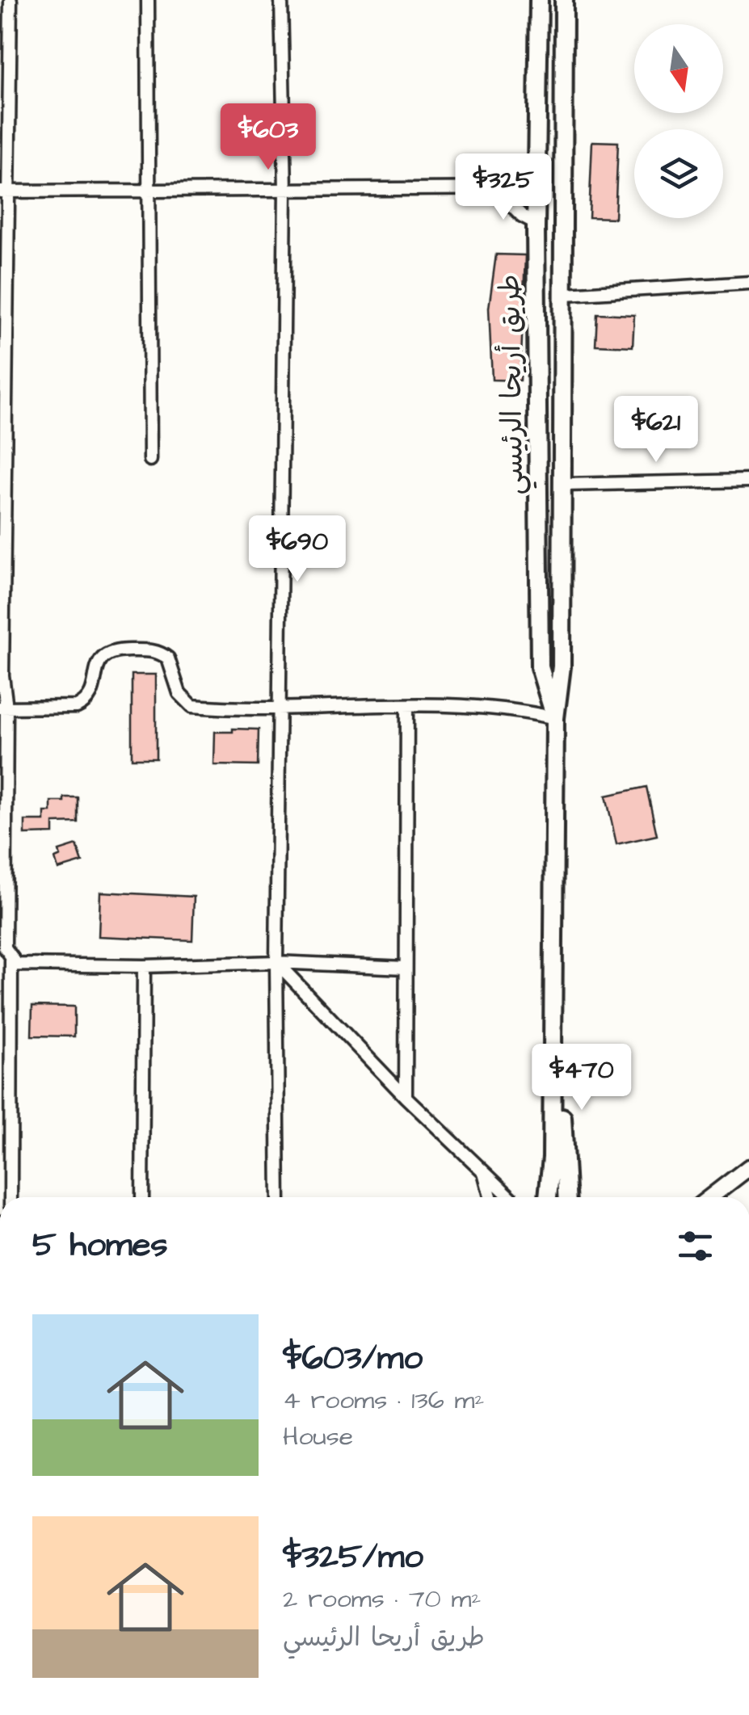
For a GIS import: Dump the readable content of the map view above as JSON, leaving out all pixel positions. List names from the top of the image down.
{
  "streets": {
    "main road": ["طريق أريحا الرئيسي"]
  },
  "north": "bottom",
  "page": {
    "price": [
      "$603",
      "$325",
      "$621",
      "$690",
      "$470"
    ],
    "heading": "5 homes",
    "list": [
      {
        "name": "$603/mo",
        "note": "4 rooms · 136 m² · House"
      },
      {
        "name": "$325/mo",
        "note": "2 rooms · 70 m² · طريق أريحا الرئيسي"
      }
    ]
  }
}
